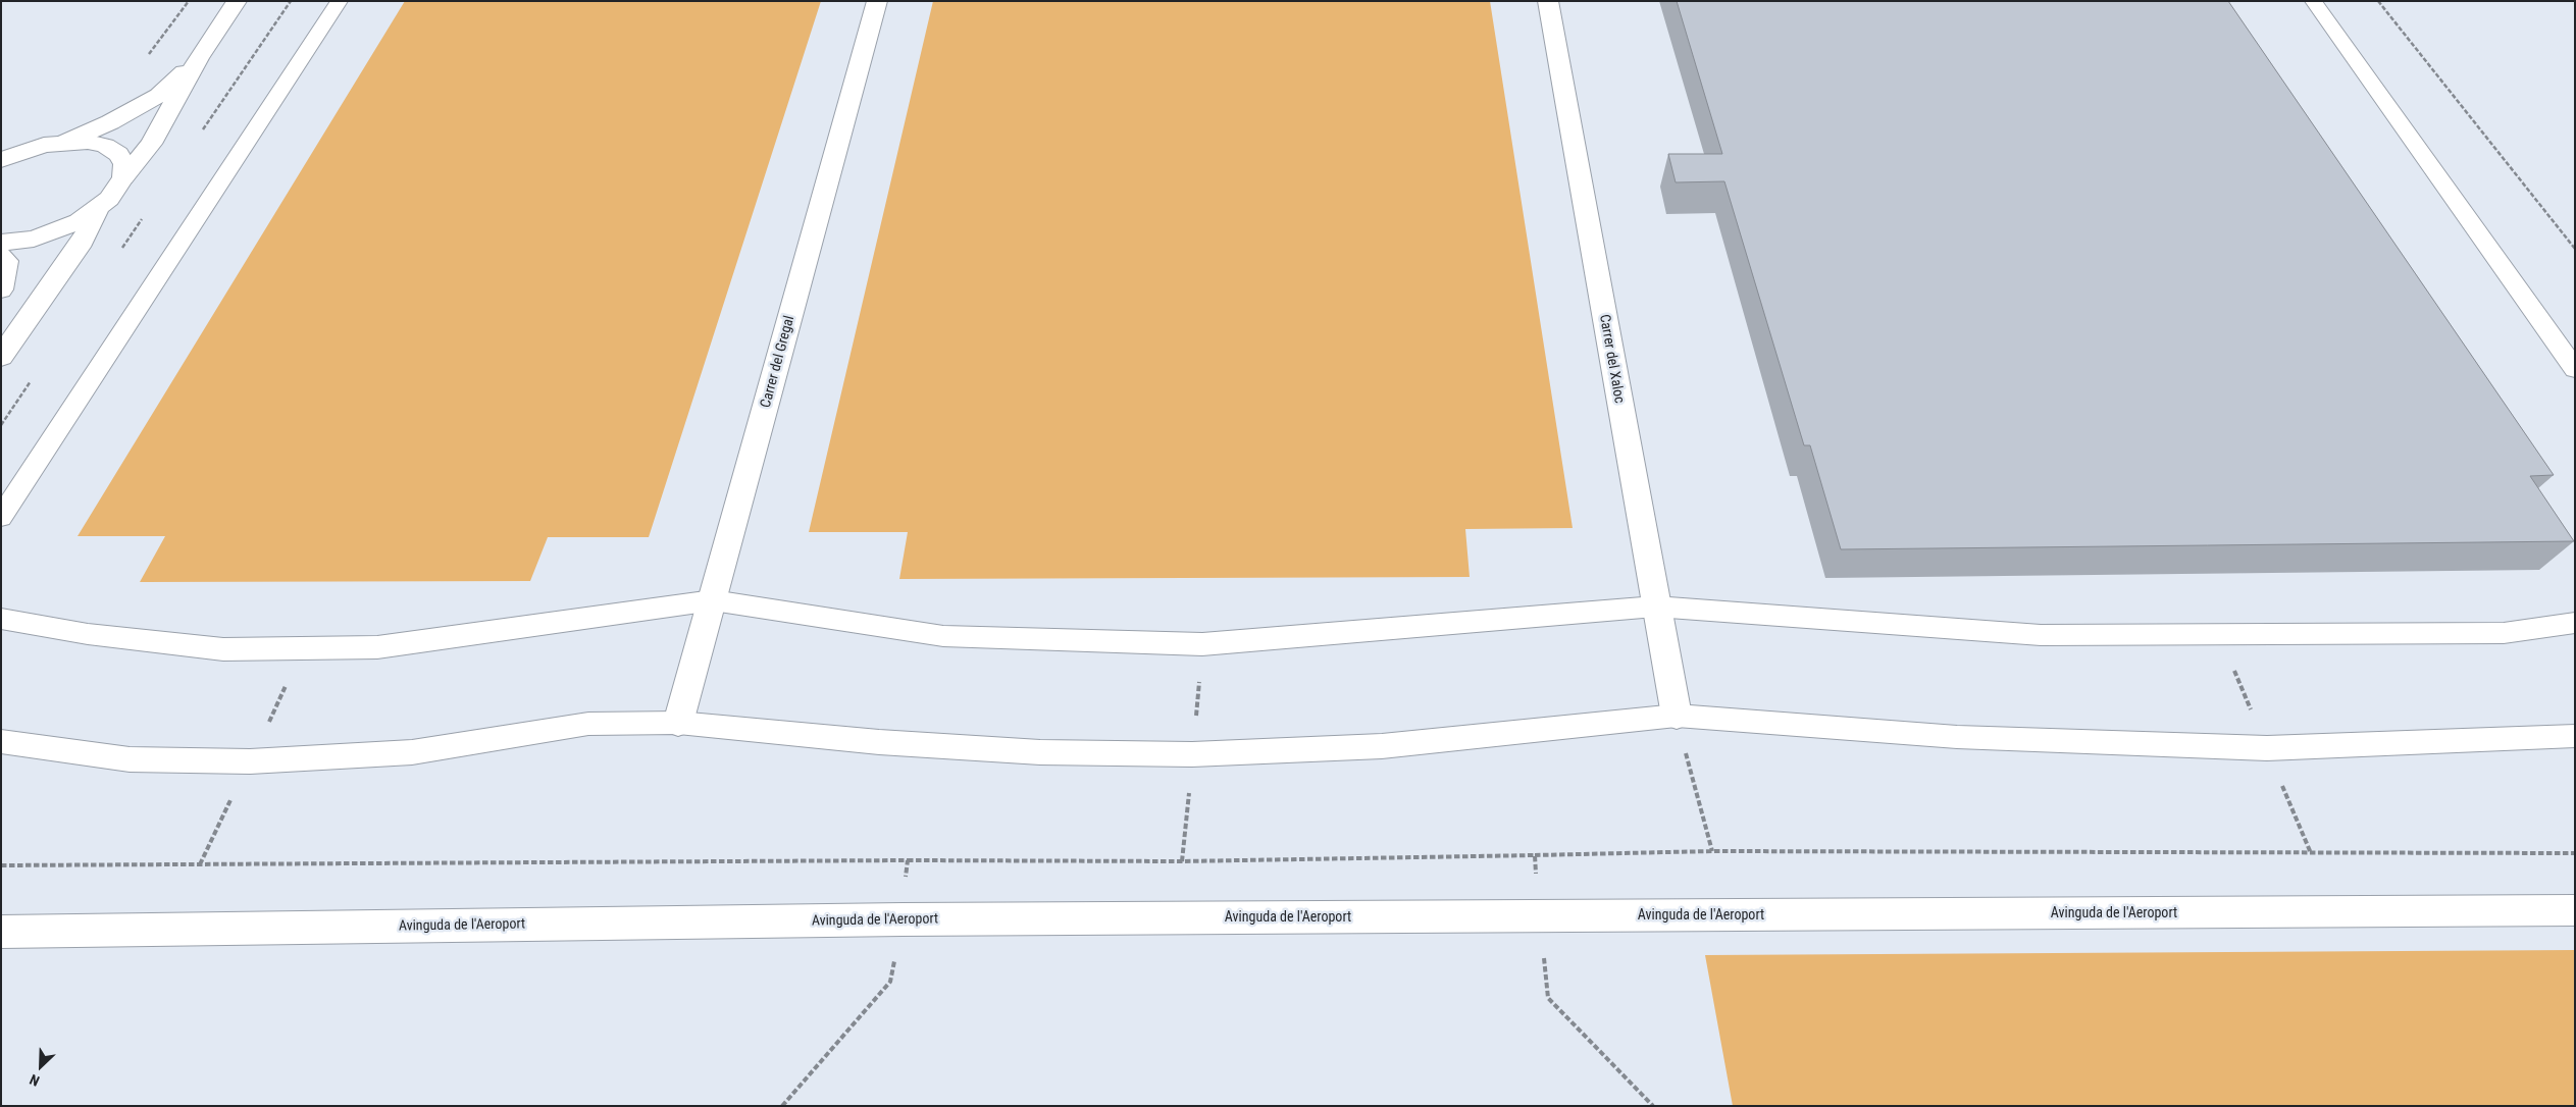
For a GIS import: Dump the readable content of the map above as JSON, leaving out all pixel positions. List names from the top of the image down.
{
  "streets": {
    "street": ["Carrer del Xaloc", "Carrer del Gregal", "Avinguda de l'Aeroport"]
  },
  "north": "bottom left"
}
